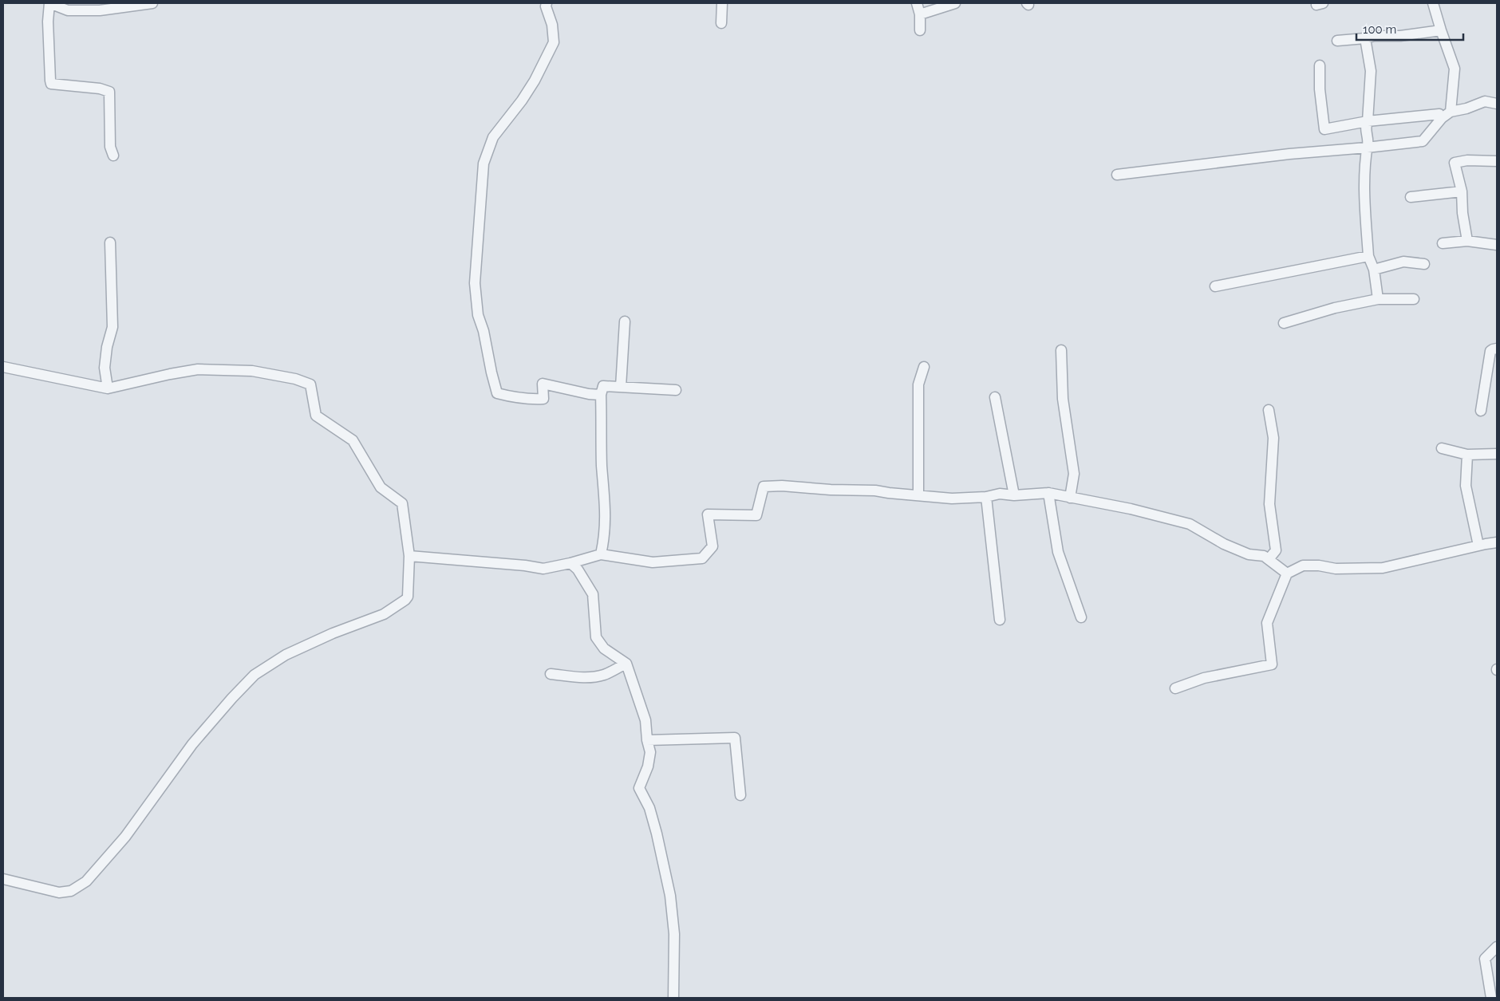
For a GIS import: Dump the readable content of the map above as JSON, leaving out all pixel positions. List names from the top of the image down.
{
  "scale_bar": "100 m"
}
